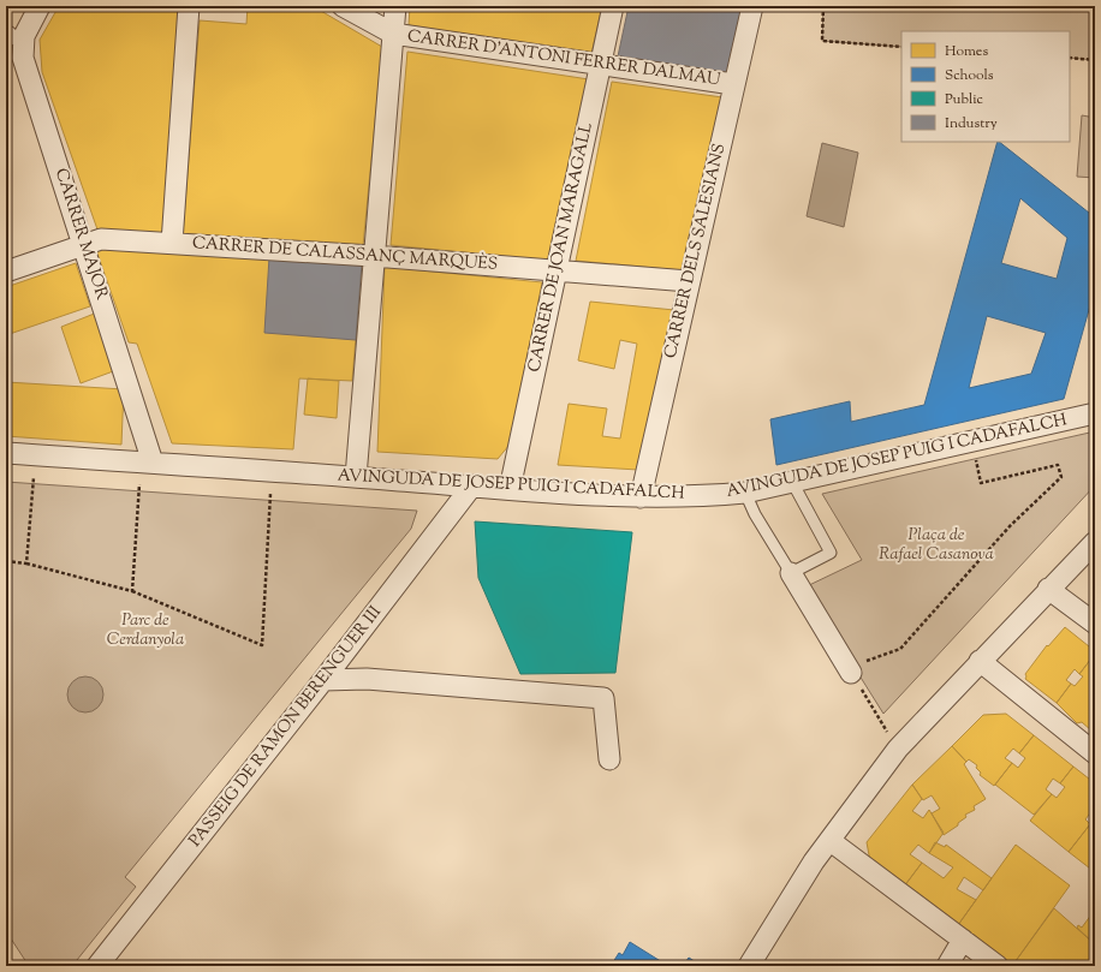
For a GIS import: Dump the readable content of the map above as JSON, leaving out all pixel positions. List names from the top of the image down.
{
  "streets": {
    "street": [
      "CARRER D'ANTONI FERRER DALMAU",
      "CARRER MAJOR",
      "CARRER DE JOAN MARAGALL",
      "CARRER DELS SALESIANS",
      "CARRER DE CALASSANÇ MARQUÈS",
      "AVINGUDA DE JOSEP PUIG I CADAFALCH",
      "PASSEIG DE RAMON BERENGUER III"
    ]
  },
  "crossings": [
    ["CARRER D'ANTONI FERRER DALMAU", "CARRER DE JOAN MARAGALL"],
    ["CARRER D'ANTONI FERRER DALMAU", "CARRER DELS SALESIANS"],
    ["CARRER MAJOR", "CARRER DE CALASSANÇ MARQUÈS"],
    ["CARRER MAJOR", "AVINGUDA DE JOSEP PUIG I CADAFALCH"],
    ["CARRER DE JOAN MARAGALL", "CARRER DE CALASSANÇ MARQUÈS"],
    ["CARRER DE JOAN MARAGALL", "AVINGUDA DE JOSEP PUIG I CADAFALCH"],
    ["CARRER DELS SALESIANS", "CARRER DE CALASSANÇ MARQUÈS"],
    ["CARRER DELS SALESIANS", "AVINGUDA DE JOSEP PUIG I CADAFALCH"],
    ["AVINGUDA DE JOSEP PUIG I CADAFALCH", "PASSEIG DE RAMON BERENGUER III"]
  ],
  "parks": ["Plaça de Rafael Casanova", "Parc de Cerdanyola"],
  "legend": [
    "Homes",
    "Schools",
    "Public",
    "Industry"
  ]
}
